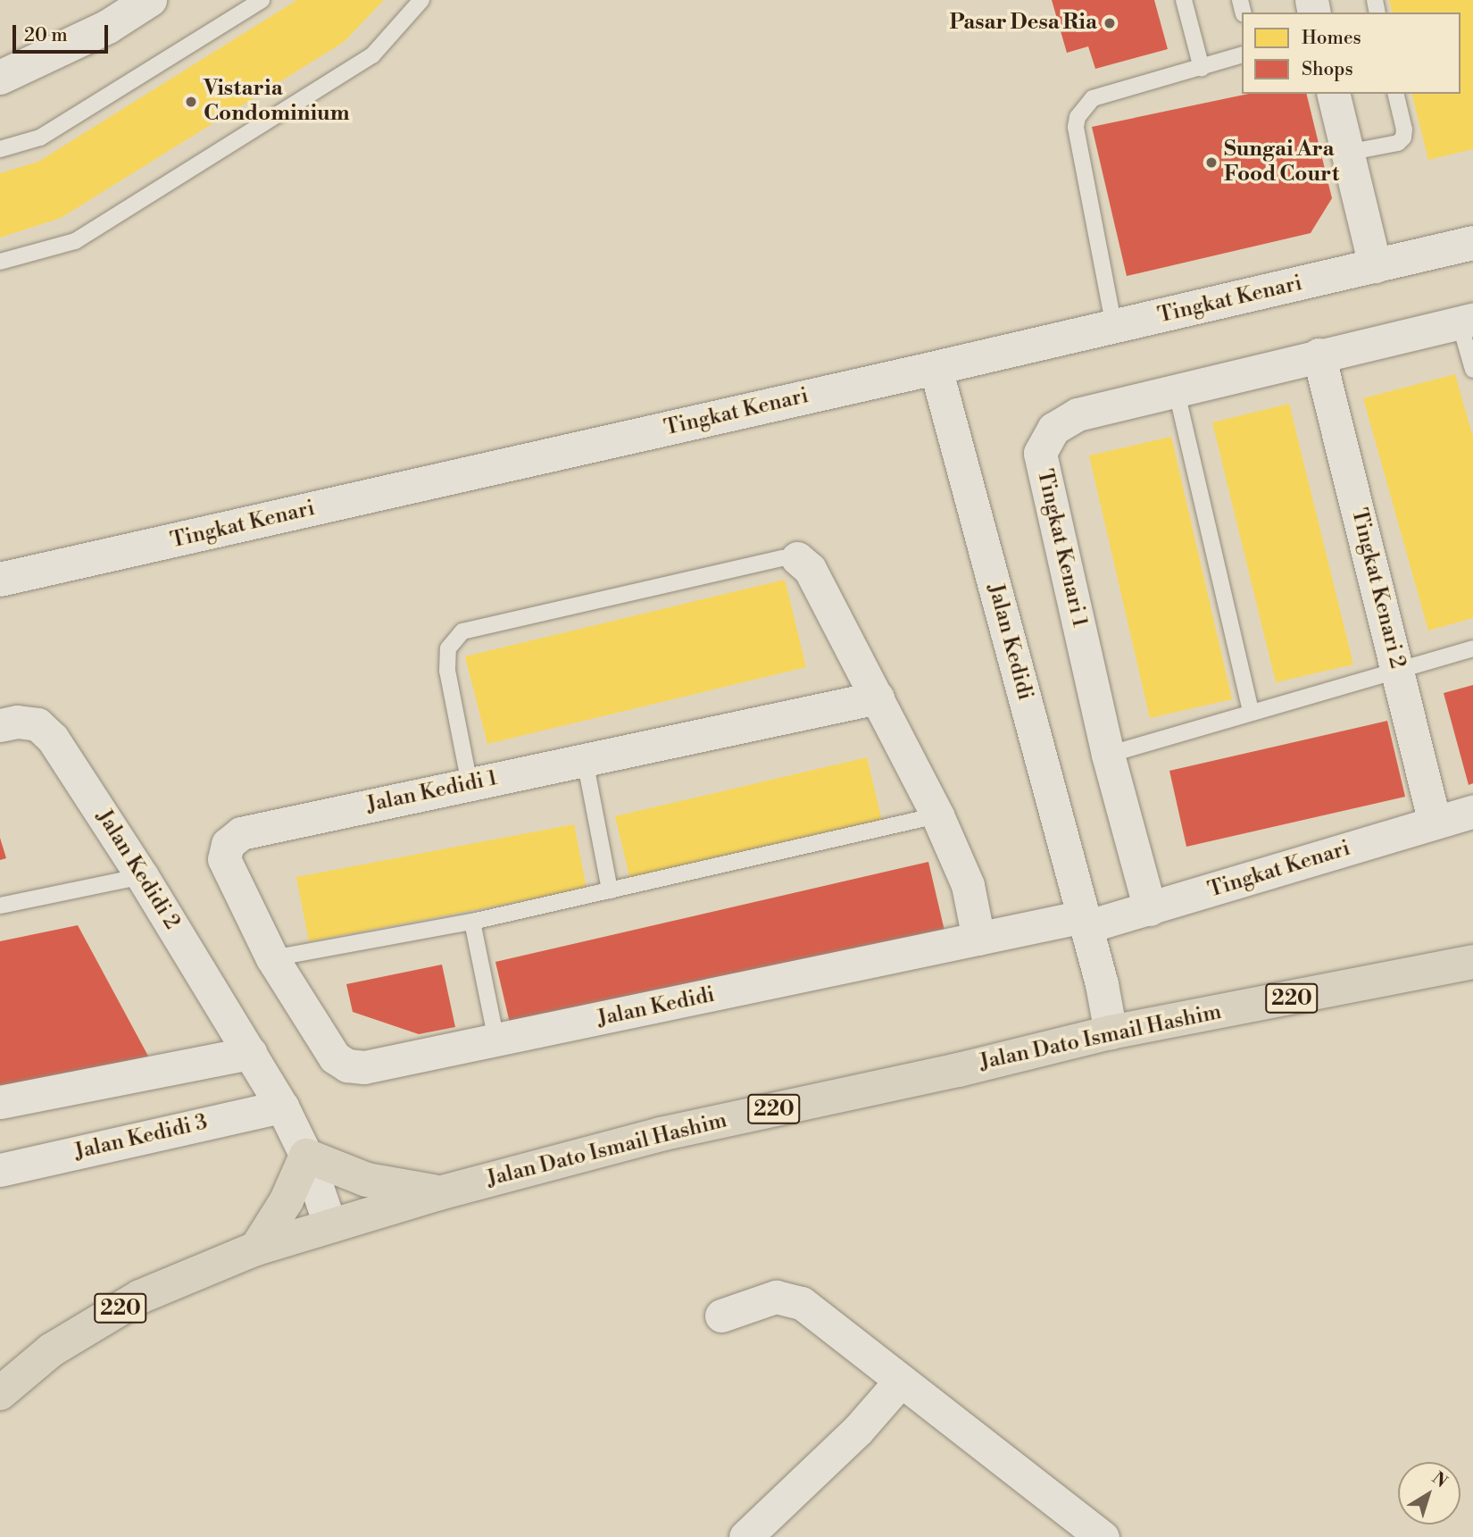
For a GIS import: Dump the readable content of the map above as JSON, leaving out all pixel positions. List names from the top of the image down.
{
  "streets": {
    "main road": ["220", "Jalan Dato Ismail Hashim"],
    "street": [
      "Tingkat Kenari",
      "Tingkat Kenari 1",
      "Tingkat Kenari 2",
      "Jalan Kedidi",
      "Jalan Kedidi 1",
      "Jalan Kedidi 2",
      "Jalan Kedidi 3"
    ]
  },
  "crossings": [
    ["Tingkat Kenari", "Tingkat Kenari 1"],
    ["Tingkat Kenari", "Tingkat Kenari 2"],
    ["Tingkat Kenari", "Jalan Kedidi"],
    ["Tingkat Kenari 1", "Tingkat Kenari 2"],
    ["Jalan Kedidi", "Jalan Kedidi 1"],
    ["Jalan Kedidi", "Jalan Dato Ismail Hashim"],
    ["Jalan Kedidi 2", "Jalan Dato Ismail Hashim"],
    ["Jalan Kedidi 2", "Jalan Kedidi 3"]
  ],
  "places": ["Pasar Desa Ria", "Vistaria Condominium", "Sungai Ara Food Court"],
  "legend": ["Homes", "Shops"],
  "scale_bar": "20 m",
  "north": "top right"
}
